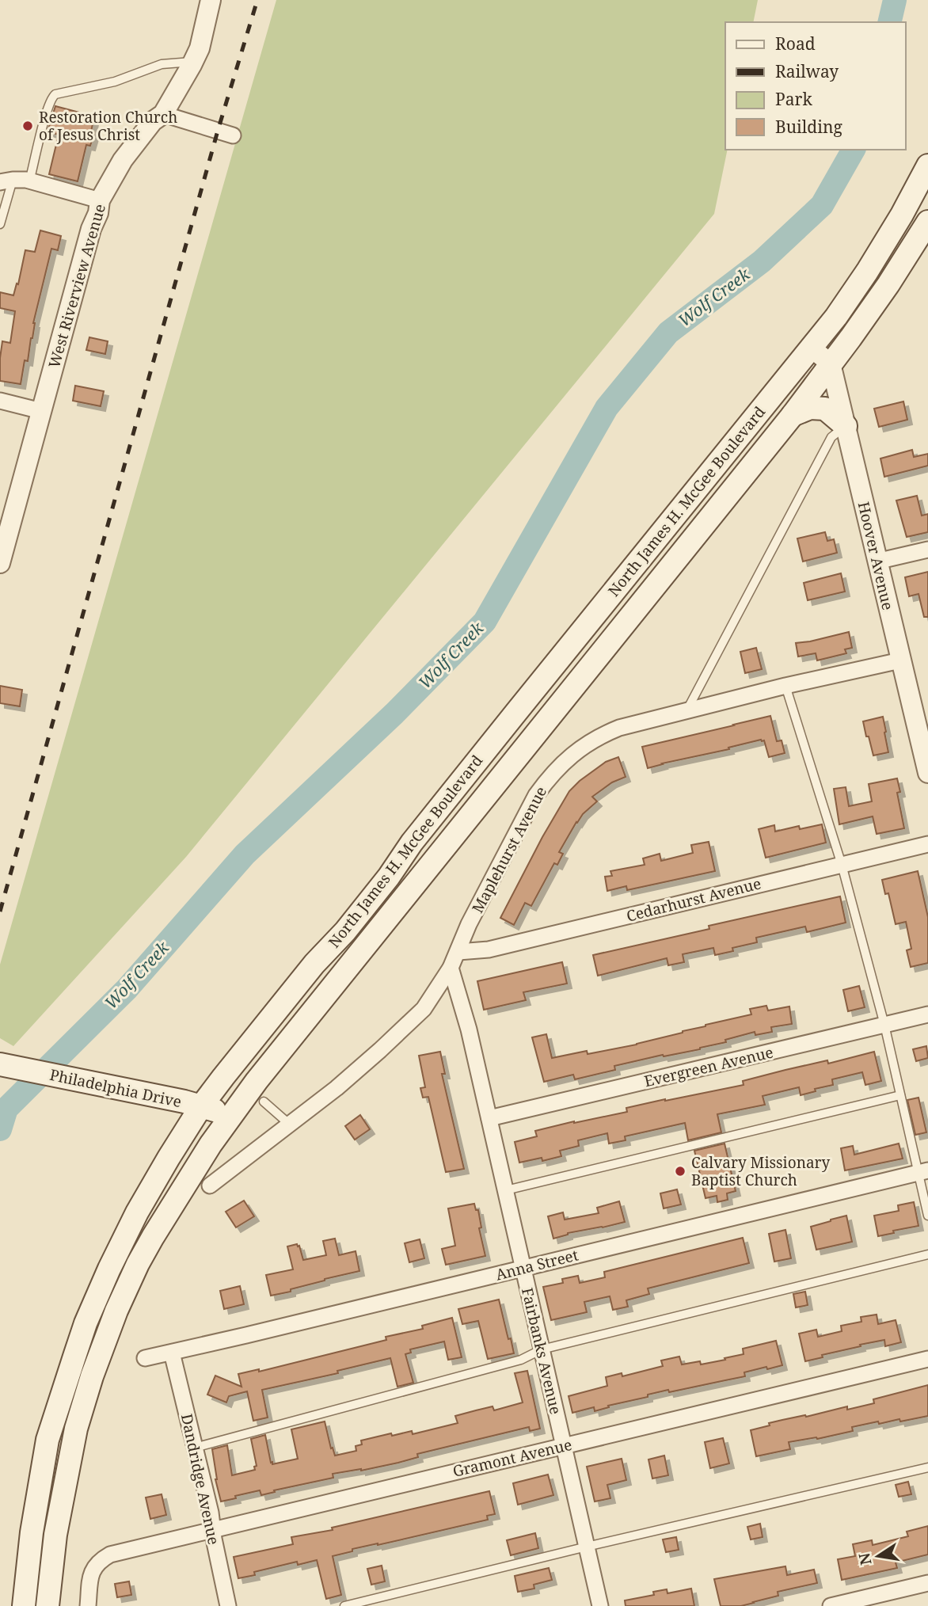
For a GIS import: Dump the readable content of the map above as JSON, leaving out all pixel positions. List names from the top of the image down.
{
  "streets": {
    "main road": ["North James H. McGee Boulevard", "Philadelphia Drive"],
    "street": [
      "West Riverview Avenue",
      "Hoover Avenue",
      "Maplehurst Avenue",
      "Cedarhurst Avenue",
      "Evergreen Avenue",
      "Anna Street",
      "Fairbanks Avenue",
      "Gramont Avenue",
      "Dandridge Avenue"
    ]
  },
  "crossings": [
    ["North James H. McGee Boulevard", "Hoover Avenue"],
    ["North James H. McGee Boulevard", "Philadelphia Drive"],
    ["Hoover Avenue", "Maplehurst Avenue"],
    ["Maplehurst Avenue", "Cedarhurst Avenue"],
    ["Maplehurst Avenue", "Fairbanks Avenue"],
    ["Evergreen Avenue", "Fairbanks Avenue"],
    ["Anna Street", "Fairbanks Avenue"],
    ["Anna Street", "Dandridge Avenue"],
    ["Fairbanks Avenue", "Gramont Avenue"],
    ["Gramont Avenue", "Dandridge Avenue"]
  ],
  "water": ["Wolf Creek"],
  "places": ["Restoration Church of Jesus Christ", "Calvary Missionary Baptist Church"],
  "legend": [
    "Road",
    "Railway",
    "Park",
    "Building"
  ],
  "north": "left"
}
